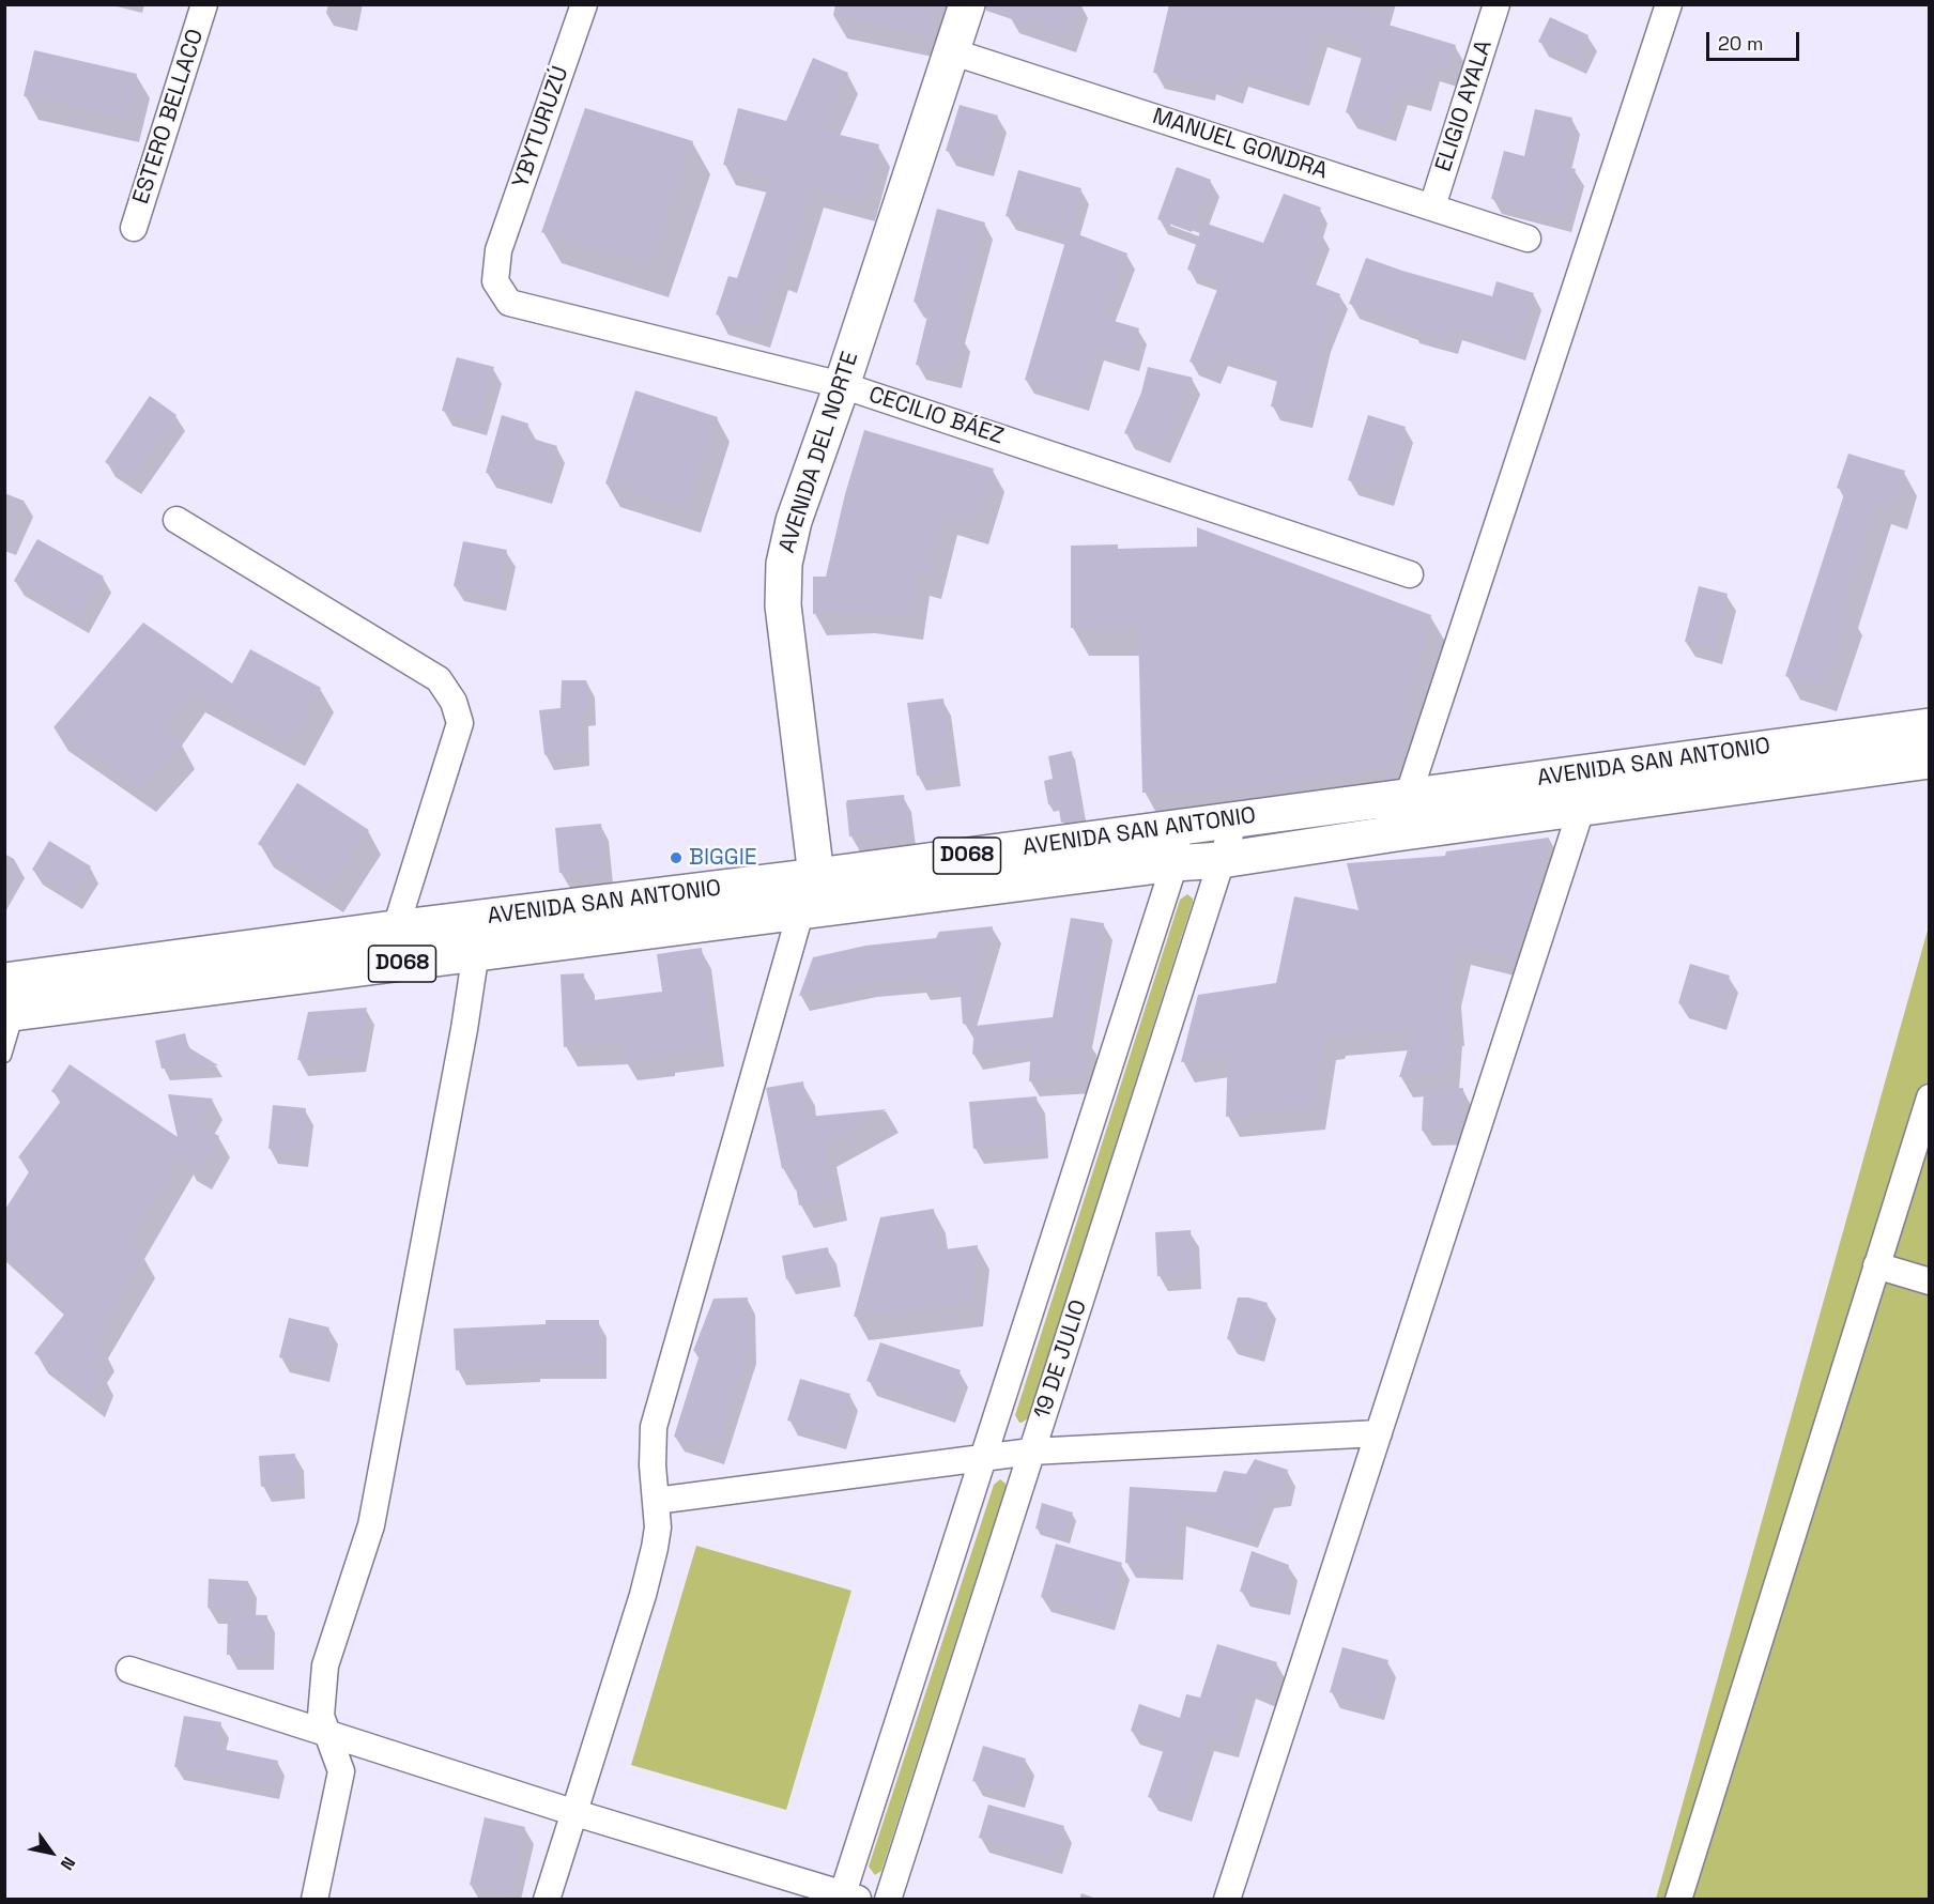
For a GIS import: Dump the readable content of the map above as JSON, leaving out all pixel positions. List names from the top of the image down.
{
  "streets": {
    "main road": ["AVENIDA DEL NORTE", "AVENIDA SAN ANTONIO", "D068"],
    "street": [
      "ELIGIO AYALA",
      "ESTERO BELLACO",
      "YBYTURUZÚ",
      "MANUEL GONDRA",
      "CECILIO BÁEZ",
      "19 DE JULIO"
    ]
  },
  "crossings": [
    ["ELIGIO AYALA", "MANUEL GONDRA"],
    ["YBYTURUZÚ", "CECILIO BÁEZ"],
    ["MANUEL GONDRA", "AVENIDA DEL NORTE"],
    ["CECILIO BÁEZ", "AVENIDA DEL NORTE"],
    ["AVENIDA DEL NORTE", "AVENIDA SAN ANTONIO"],
    ["AVENIDA SAN ANTONIO", "19 DE JULIO"]
  ],
  "places": ["BIGGIE"],
  "scale_bar": "20 m",
  "north": "bottom right"
}
